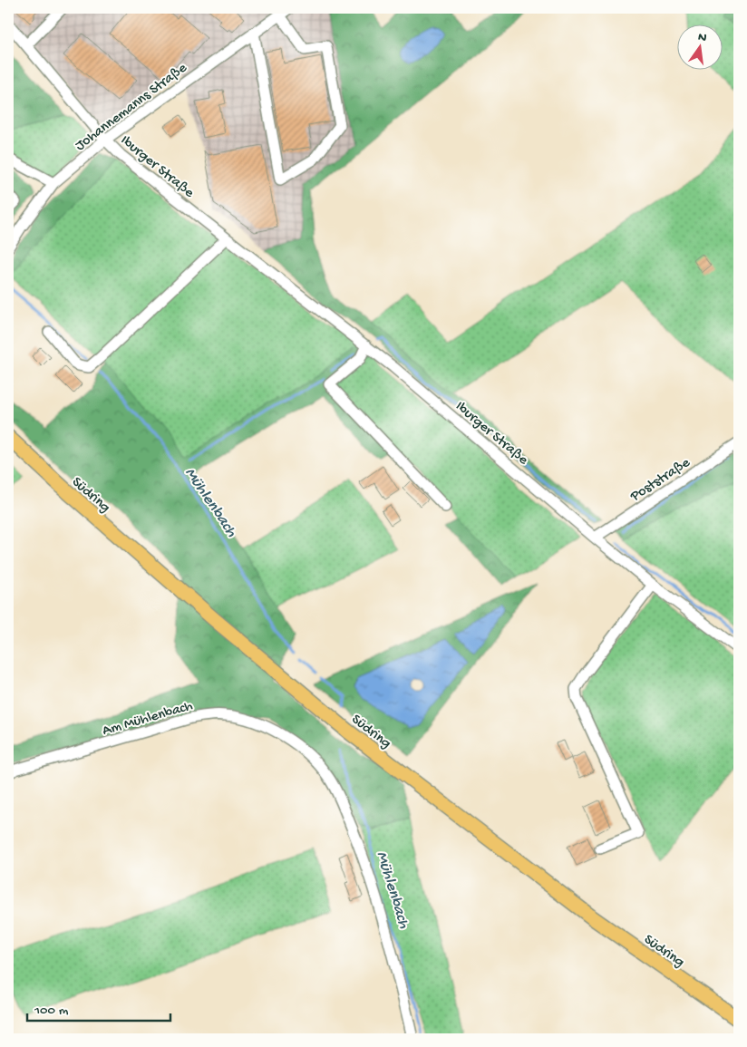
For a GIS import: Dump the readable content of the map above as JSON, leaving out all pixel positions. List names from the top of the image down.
{
  "streets": {
    "main road": ["Südring"],
    "street": [
      "Johannemanns Straße",
      "Iburger Straße",
      "Poststraße",
      "Am Mühlenbach"
    ]
  },
  "crossings": [
    ["Johannemanns Straße", "Iburger Straße"],
    ["Iburger Straße", "Poststraße"]
  ],
  "water": ["Mühlenbach"],
  "scale_bar": "100 m",
  "north": "top"
}
